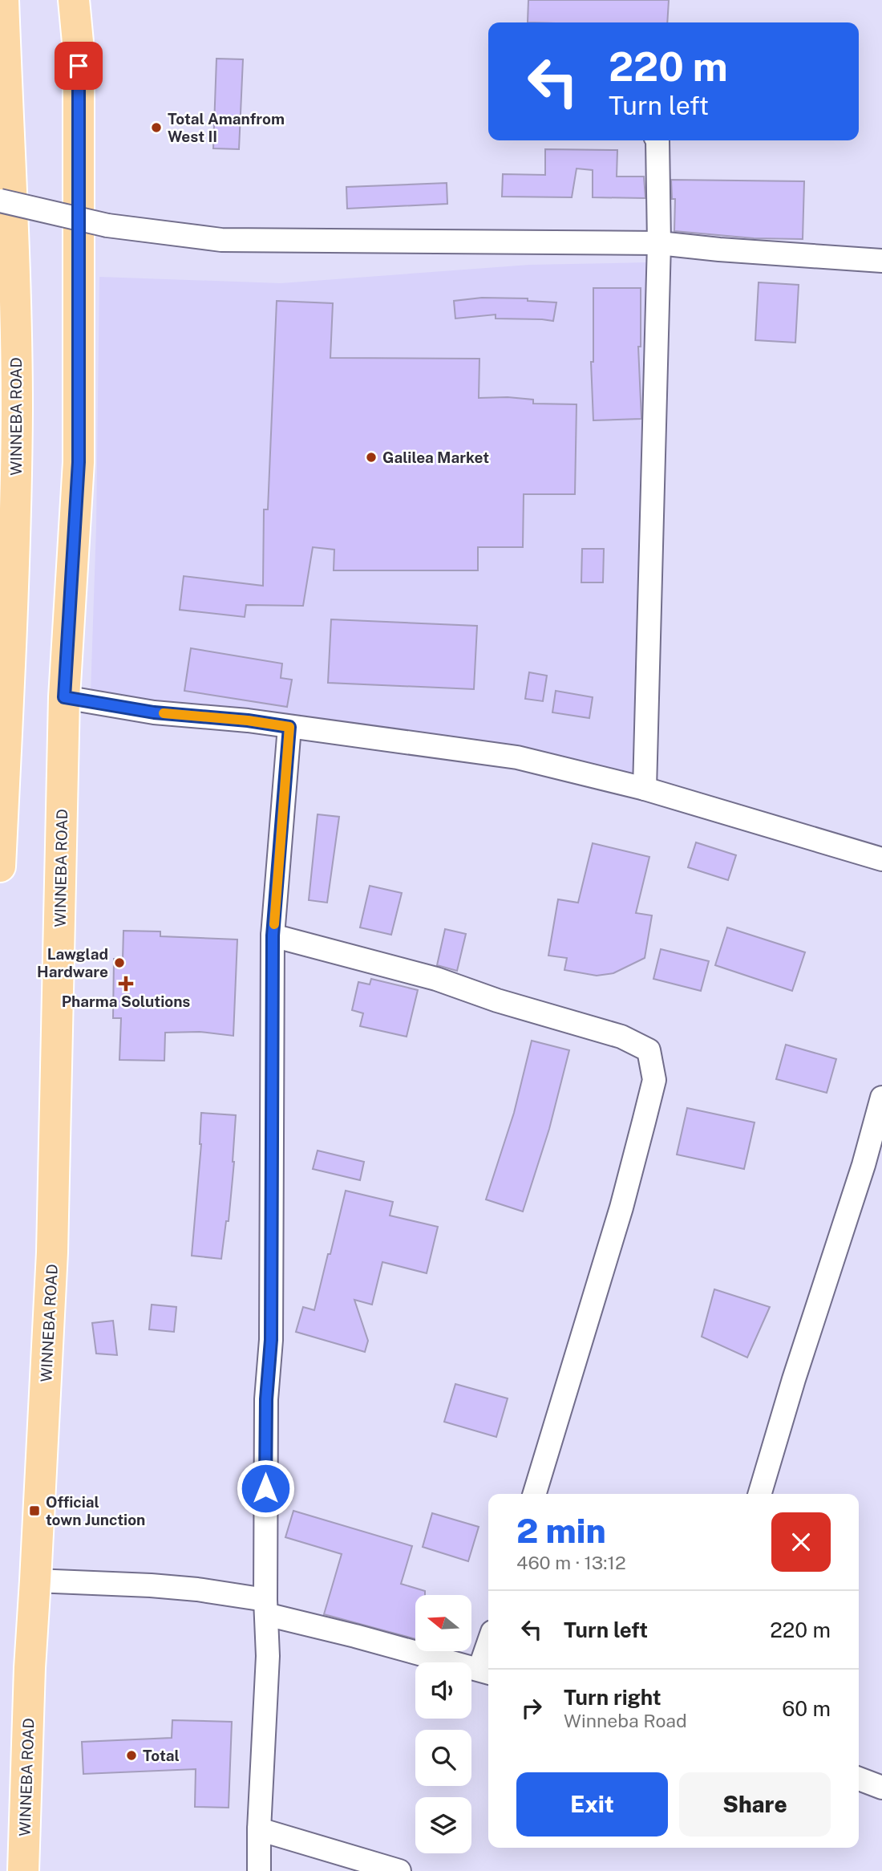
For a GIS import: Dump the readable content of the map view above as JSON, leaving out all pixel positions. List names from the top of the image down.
{
  "streets": {
    "highway": ["WINNEBA ROAD"]
  },
  "places": {
    "other": [
      "Total Amanfrom West II",
      "Galilea Market",
      "Lawglad Hardware",
      "Total"
    ],
    "health": ["Pharma Solutions"],
    "transit": ["Official town Junction"]
  },
  "north": "left",
  "page": {
    "turn": ["220 m", "Turn left"],
    "heading": ["2 min", "460 m · 13:12"],
    "list": [
      {
        "name": "Turn left",
        "value": "220 m"
      },
      {
        "name": "Turn right",
        "note": "Winneba Road",
        "value": "60 m"
      }
    ],
    "buttons": ["Exit", "Share"]
  }
}
